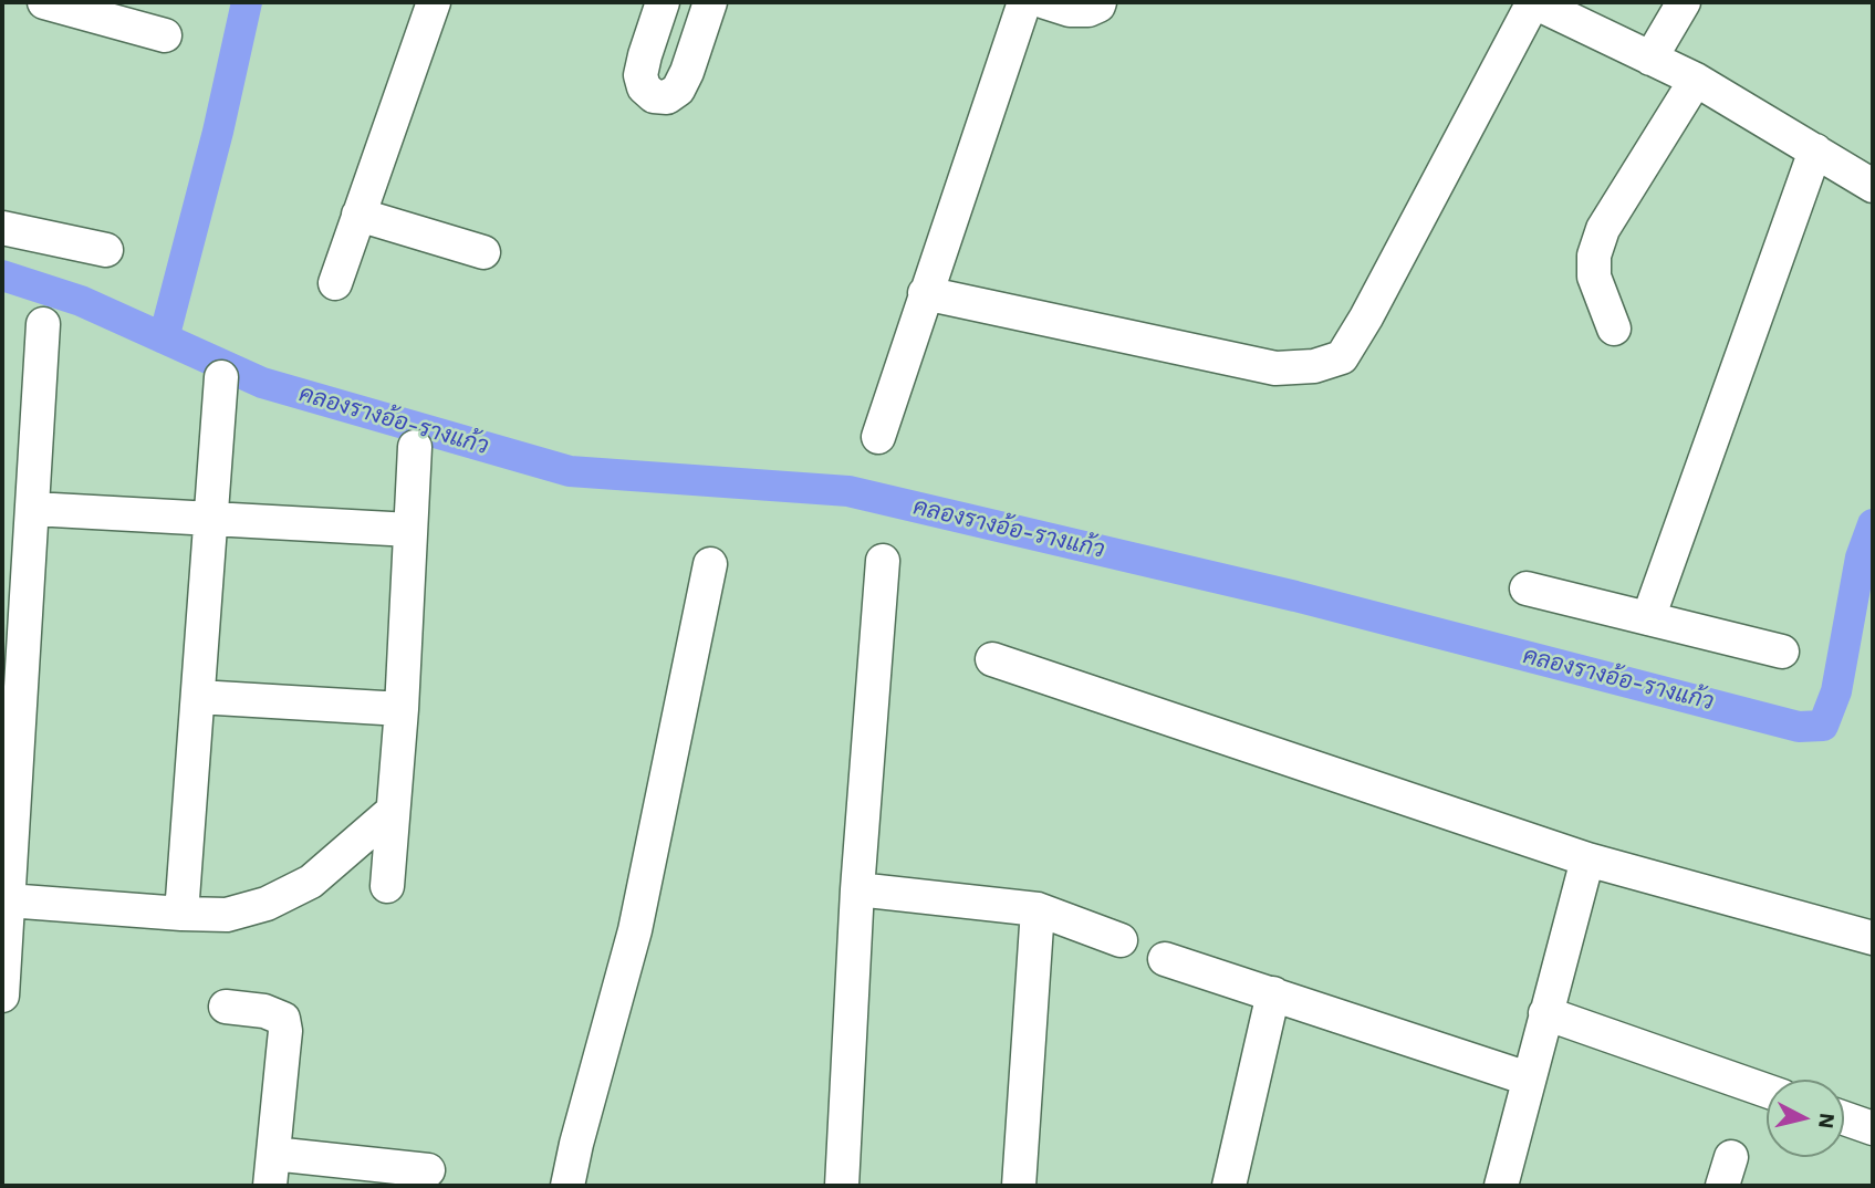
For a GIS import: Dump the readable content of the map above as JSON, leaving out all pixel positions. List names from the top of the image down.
{
  "water": ["คลองรางอ้อ-รางแก้ว"],
  "north": "right"
}
